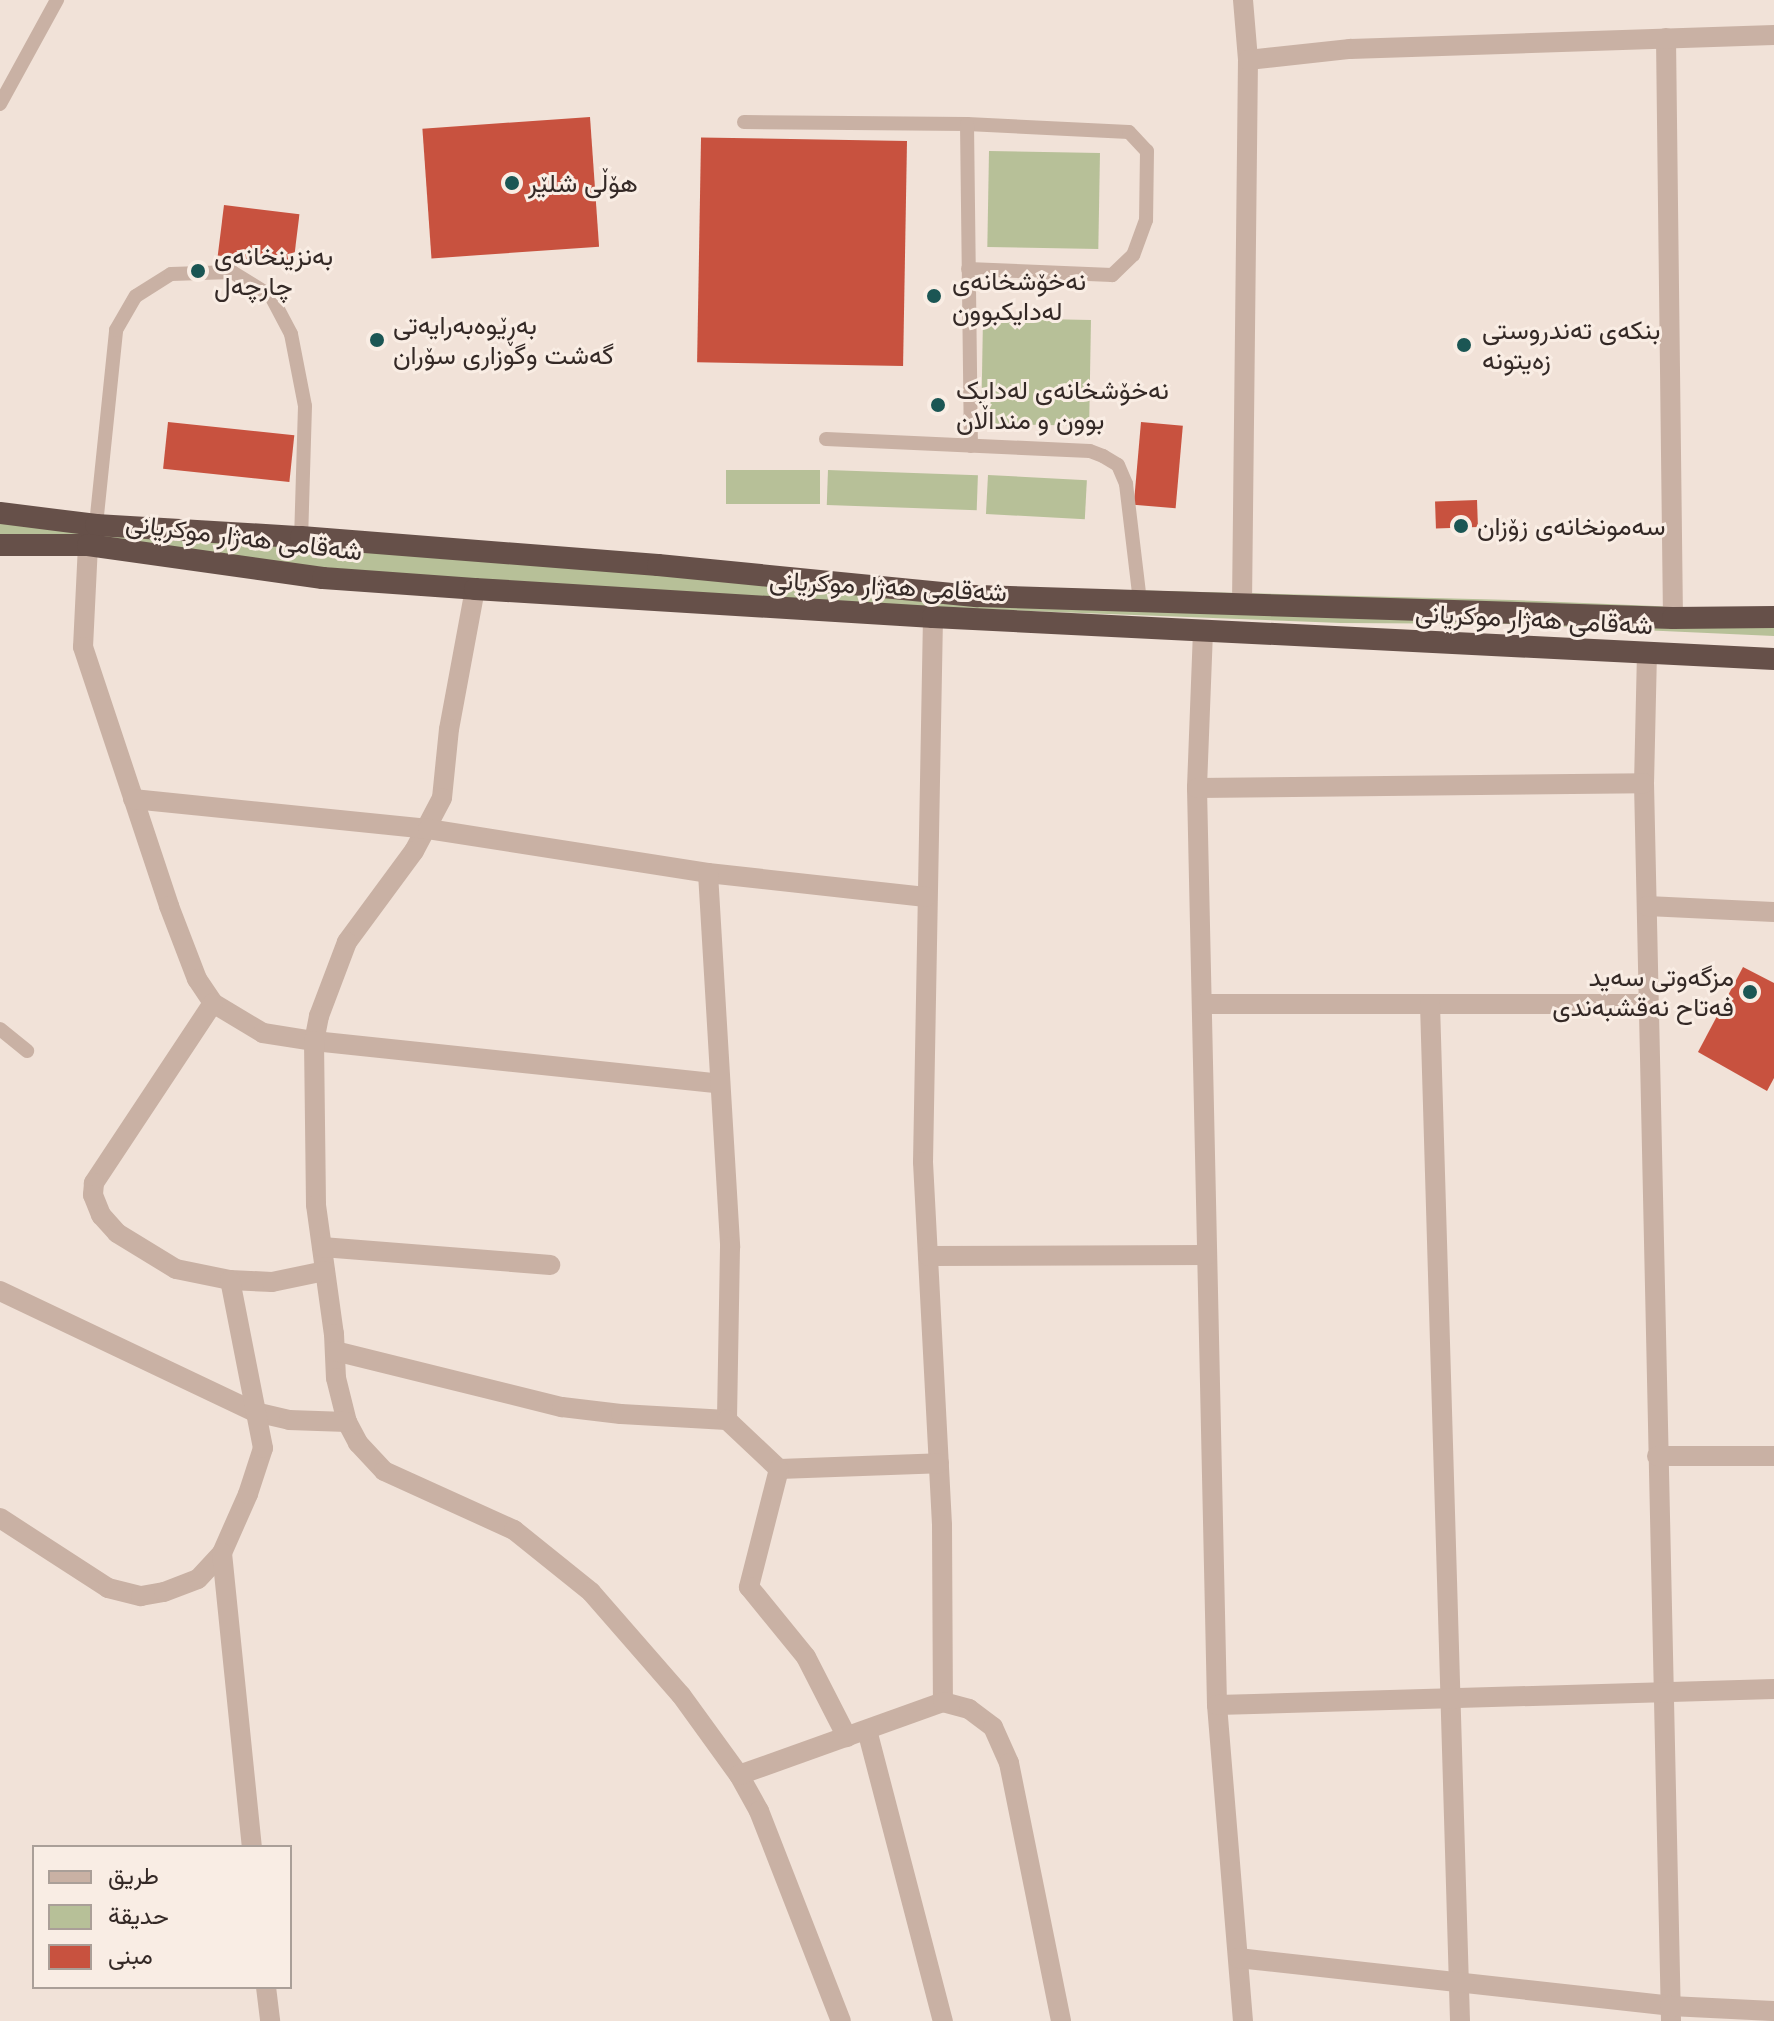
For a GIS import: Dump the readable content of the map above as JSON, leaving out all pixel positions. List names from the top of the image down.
{
  "streets": {
    "highway": ["شەقامی ھەژار موکریانی"]
  },
  "places": [
    "هۆڵی شلێر",
    "بەنزینخانەی چارچەل",
    "نەخۆشخانەی لەدایکبوون",
    "بەڕێوەبەرایەتی گەشت وگوزاری سۆران",
    "بنکەی تەندروستی زەیتونە",
    "نەخۆشخانەی لەدایک بوون و منداڵان",
    "سەمونخانەی زۆزان",
    "مزگەوتی سەید فەتاح نەقشبەندی"
  ],
  "legend": ["طريق", "حديقة", "مبنى"]
}
